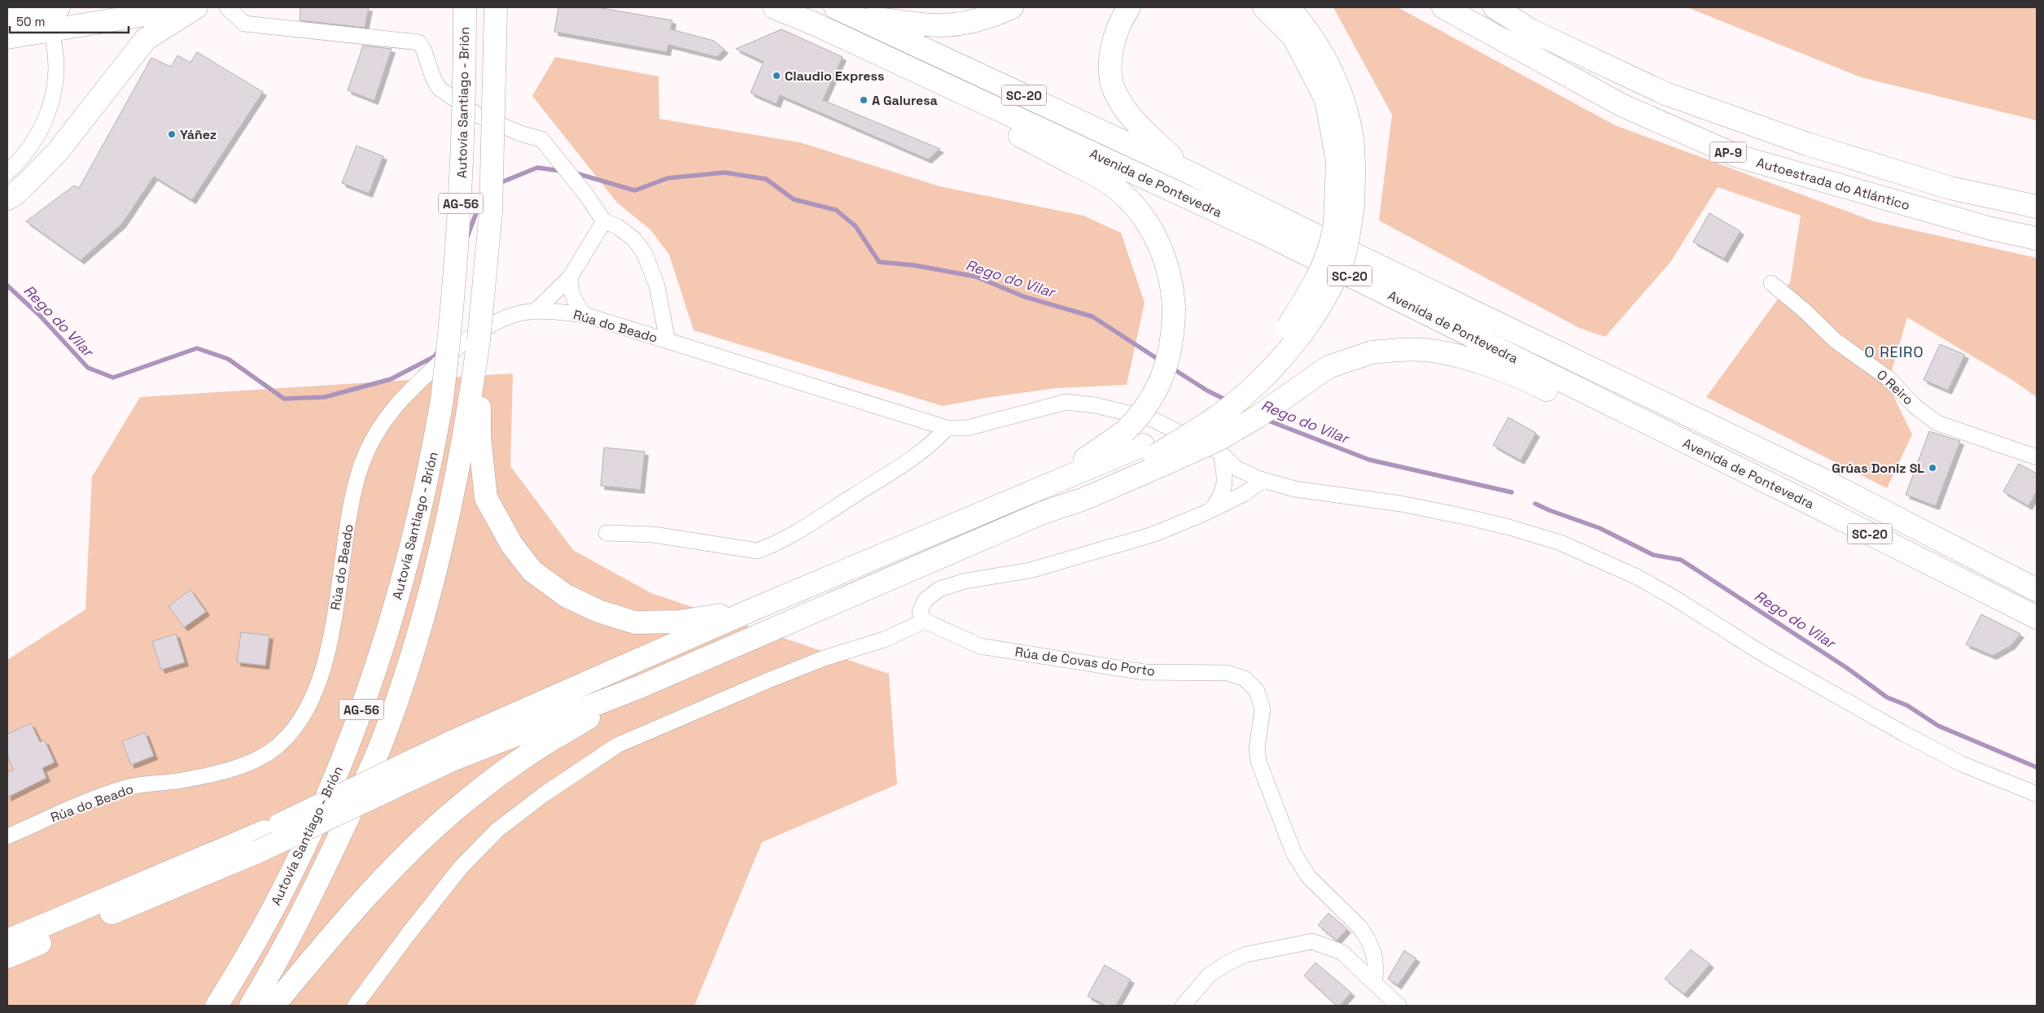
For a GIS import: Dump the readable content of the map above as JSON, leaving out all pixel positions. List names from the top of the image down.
{
  "streets": {
    "highway": [
      "SC-20",
      "Autovía Santiago - Brión",
      "AP-9",
      "Avenida de Pontevedra",
      "Autoestrada do Atlántico",
      "AG-56"
    ],
    "street": ["Rúa do Beado", "O Reiro", "Rúa de Covas do Porto"]
  },
  "districts": ["O REIRO"],
  "water": ["Rego do Vilar"],
  "places": [
    "Claudio Express",
    "A Galuresa",
    "Yáñez",
    "Grúas Doniz SL"
  ],
  "scale_bar": "50 m"
}
